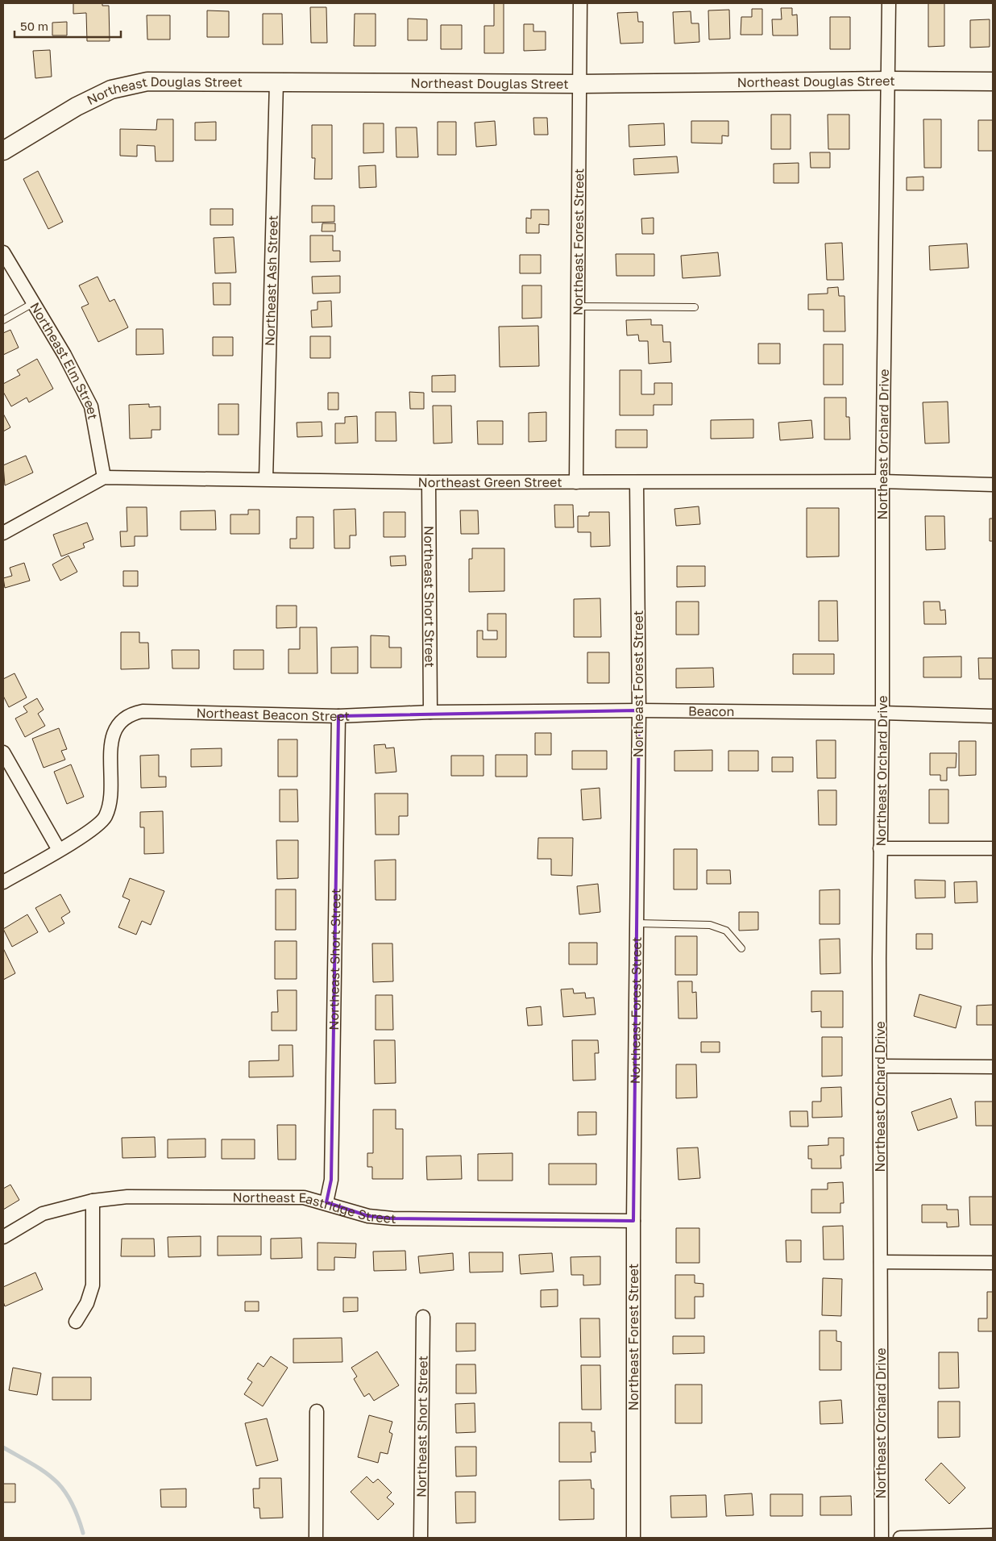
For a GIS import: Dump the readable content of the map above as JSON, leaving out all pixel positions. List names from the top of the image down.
{
  "streets": {
    "main road": ["Northeast Douglas Street"],
    "street": [
      "Northeast Forest Street",
      "Northeast Ash Street",
      "Northeast Elm Street",
      "Northeast Orchard Drive",
      "Northeast Green Street",
      "Northeast Short Street",
      "Beacon",
      "Northeast Beacon Street",
      "Northeast Eastridge Street"
    ]
  },
  "crossings": [
    ["Northeast Douglas Street", "Northeast Forest Street"],
    ["Northeast Douglas Street", "Northeast Ash Street"],
    ["Northeast Douglas Street", "Northeast Orchard Drive"],
    ["Northeast Forest Street", "Northeast Green Street"],
    ["Northeast Forest Street", "Beacon"],
    ["Northeast Forest Street", "Northeast Eastridge Street"],
    ["Northeast Ash Street", "Northeast Green Street"],
    ["Northeast Elm Street", "Northeast Green Street"],
    ["Northeast Orchard Drive", "Northeast Green Street"],
    ["Northeast Orchard Drive", "Beacon"],
    ["Northeast Green Street", "Northeast Short Street"],
    ["Northeast Short Street", "Beacon"],
    ["Northeast Short Street", "Northeast Beacon Street"],
    ["Northeast Short Street", "Northeast Eastridge Street"],
    ["Beacon", "Northeast Beacon Street"]
  ],
  "scale_bar": "50 m"
}
